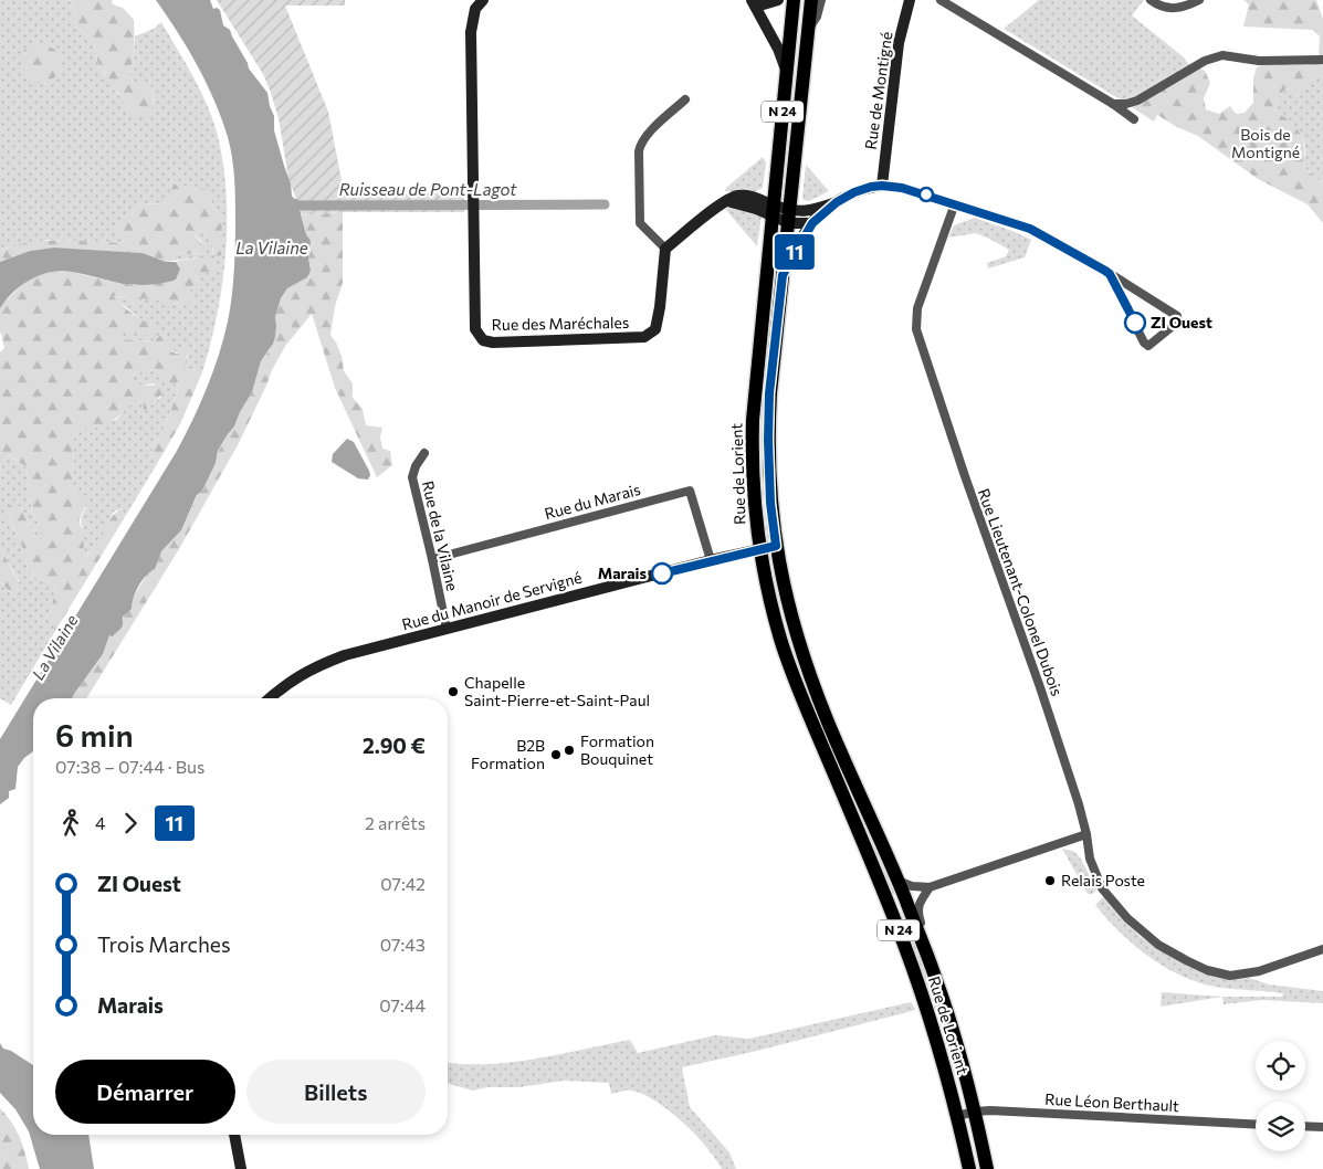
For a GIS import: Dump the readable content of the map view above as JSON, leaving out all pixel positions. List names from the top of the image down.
{
  "streets": {
    "main road": ["N 24", "Rue de Lorient"],
    "street": [
      "Rue de Montigné",
      "Rue des Maréchales",
      "Rue du Marais",
      "Rue de la Vilaine",
      "Rue Lieutenant-Colonel Dubois",
      "Rue du Manoir de Servigné",
      "Rue Léon Berthault"
    ]
  },
  "crossings": [
    ["Rue de Lorient", "Rue du Manoir de Servigné"],
    ["Rue de Lorient", "Rue Léon Berthault"],
    ["Rue du Marais", "Rue de la Vilaine"],
    ["Rue du Marais", "Rue du Manoir de Servigné"],
    ["Rue de la Vilaine", "Rue du Manoir de Servigné"]
  ],
  "water": ["Ruisseau de Pont-Lagot", "La Vilaine"],
  "parks": ["Bois de Montigné"],
  "places": [
    "ZI Ouest",
    "Marais",
    "Chapelle Saint-Pierre-et-Saint-Paul",
    "Formation Bouquinet",
    "B2B Formation",
    "Relais Poste"
  ],
  "lines": ["bus line 11"],
  "page": {
    "on_map": "11",
    "heading": ["6 min", "07:38 – 07:44 · Bus", "2.90 €"],
    "legs": ["4", "11", "2 arrêts"],
    "list": [
      {
        "name": "ZI Ouest",
        "value": "07:42"
      },
      {
        "name": "Trois Marches",
        "value": "07:43"
      },
      {
        "name": "Marais",
        "value": "07:44"
      }
    ],
    "buttons": ["Démarrer", "Billets"]
  }
}
